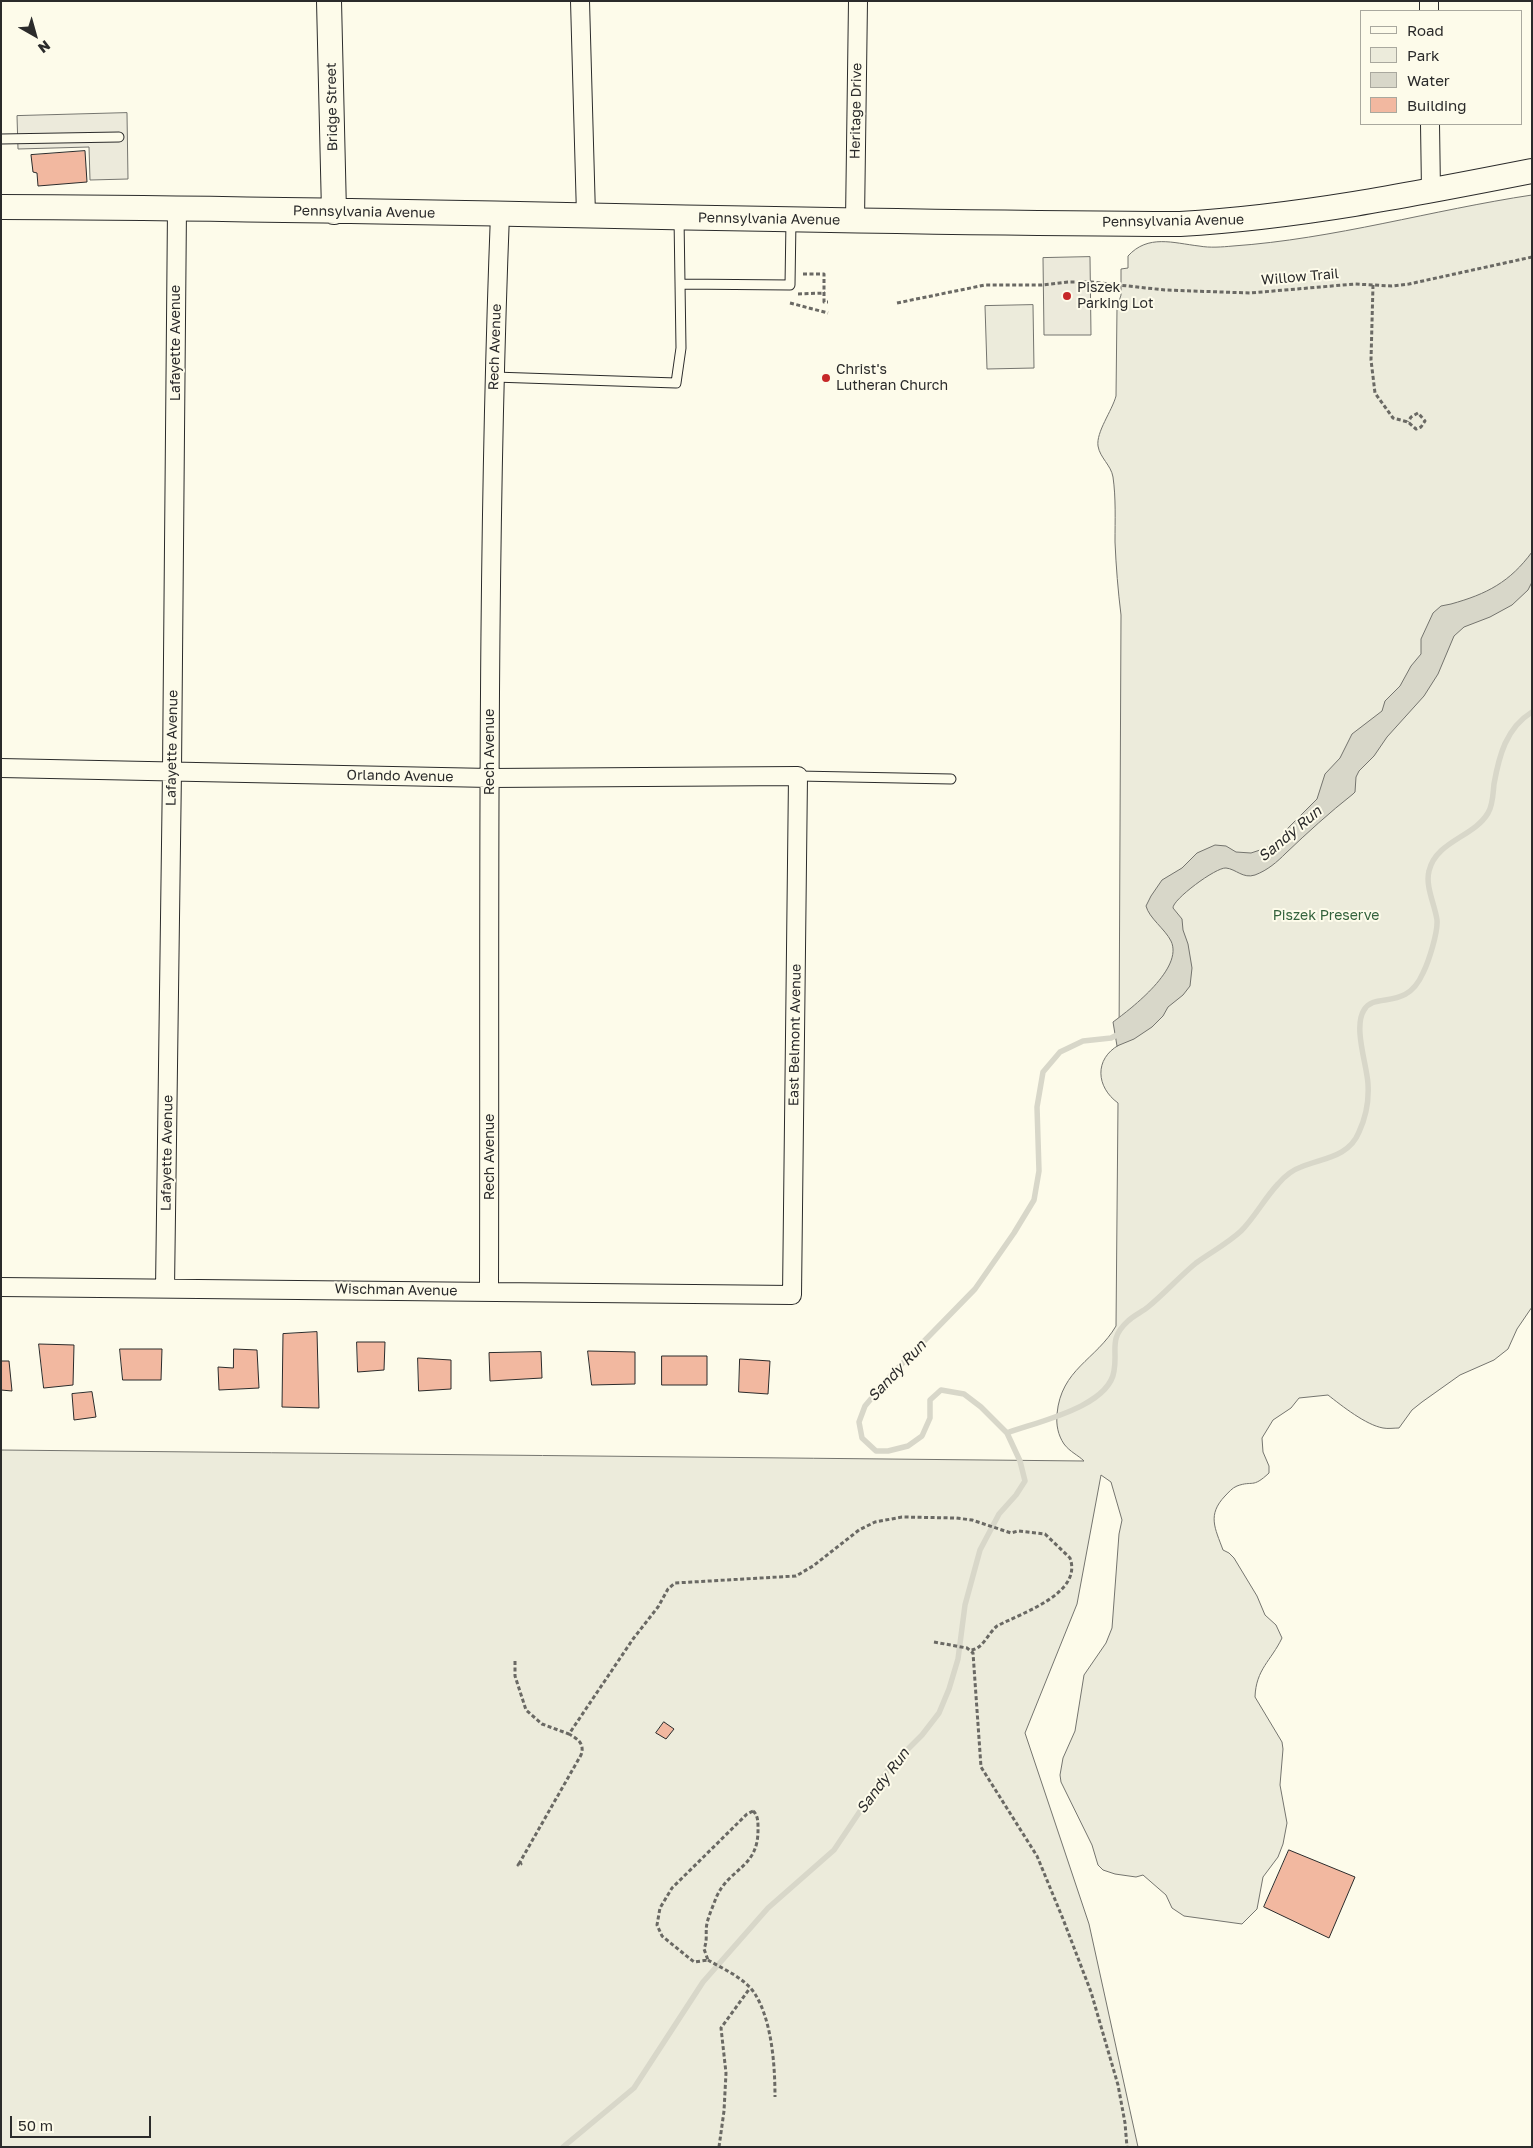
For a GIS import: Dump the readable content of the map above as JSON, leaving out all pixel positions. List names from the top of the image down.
{
  "streets": {
    "main road": ["Bridge Street", "Pennsylvania Avenue"],
    "street": [
      "Heritage Drive",
      "Lafayette Avenue",
      "Rech Avenue",
      "Orlando Avenue",
      "East Belmont Avenue",
      "Wischman Avenue"
    ],
    "path": ["Willow Trail"]
  },
  "crossings": [
    ["Bridge Street", "Pennsylvania Avenue"],
    ["Heritage Drive", "Pennsylvania Avenue"],
    ["Pennsylvania Avenue", "Lafayette Avenue"],
    ["Pennsylvania Avenue", "Rech Avenue"],
    ["Lafayette Avenue", "Orlando Avenue"],
    ["Lafayette Avenue", "Wischman Avenue"],
    ["Rech Avenue", "Orlando Avenue"],
    ["Rech Avenue", "Wischman Avenue"],
    ["Orlando Avenue", "East Belmont Avenue"],
    ["East Belmont Avenue", "Wischman Avenue"]
  ],
  "water": ["Sandy Run"],
  "parks": ["Piszek Preserve"],
  "places": ["Piszek Parking Lot", "Christ's Lutheran Church"],
  "legend": [
    "Road",
    "Park",
    "Water",
    "Building"
  ],
  "scale_bar": "50 m",
  "north": "bottom right"
}
